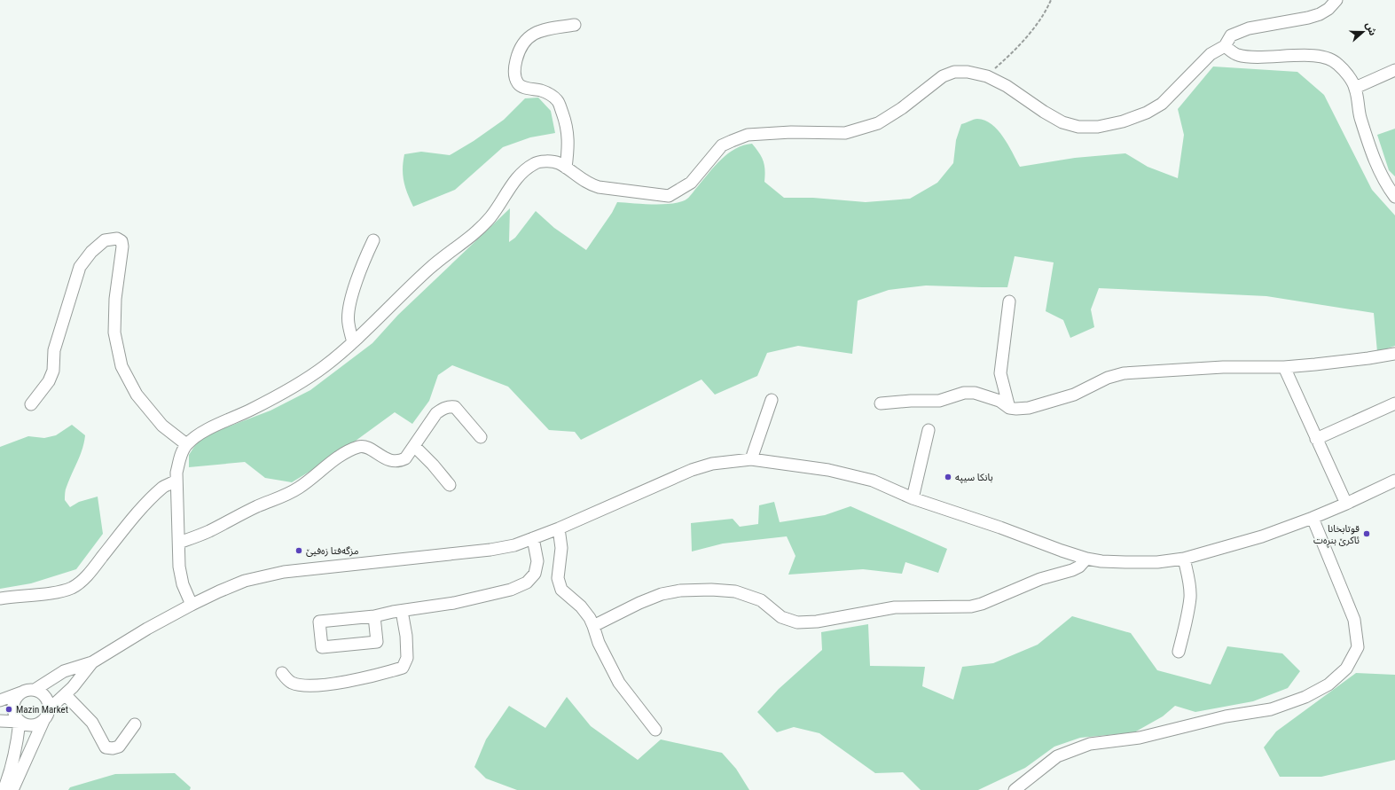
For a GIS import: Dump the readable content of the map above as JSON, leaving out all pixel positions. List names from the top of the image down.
{
  "places": [
    "بانکا سیپە",
    "قوتابخانا ئاکرێ بنڕەت",
    "مزگەفتا زەفیێ",
    "Mazin Market"
  ],
  "north": "right"
}
